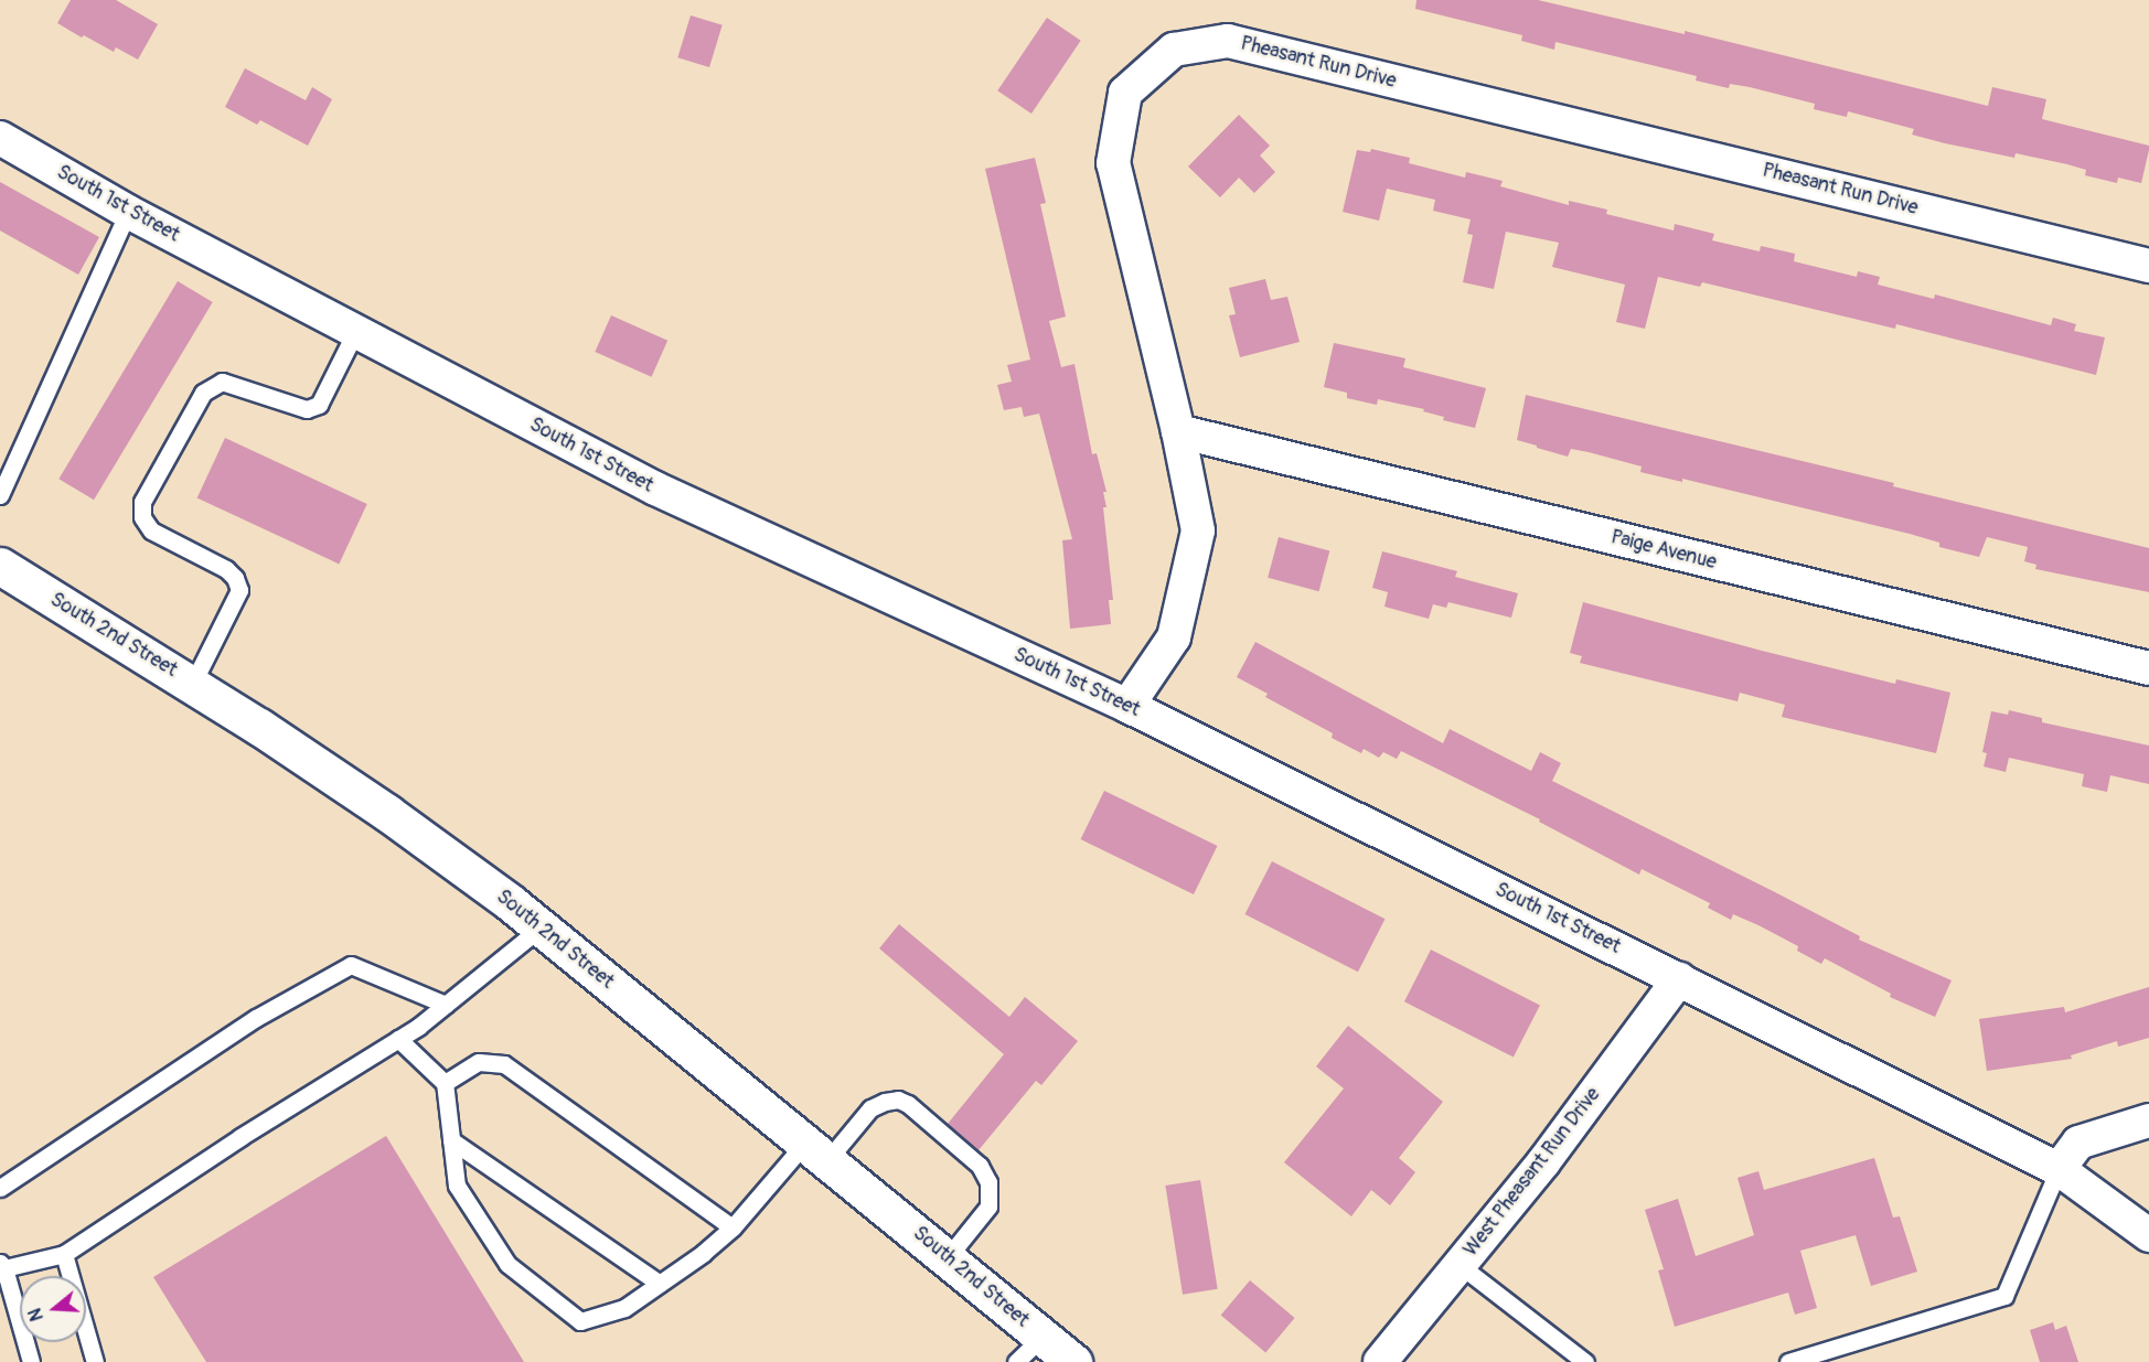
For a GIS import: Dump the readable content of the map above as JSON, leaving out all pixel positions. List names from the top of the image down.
{
  "streets": {
    "main road": ["South 2nd Street"],
    "street": [
      "Pheasant Run Drive",
      "South 1st Street",
      "Paige Avenue",
      "West Pheasant Run Drive"
    ]
  },
  "crossings": [
    ["Pheasant Run Drive", "South 1st Street"],
    ["Pheasant Run Drive", "Paige Avenue"],
    ["South 1st Street", "West Pheasant Run Drive"]
  ],
  "north": "left"
}
